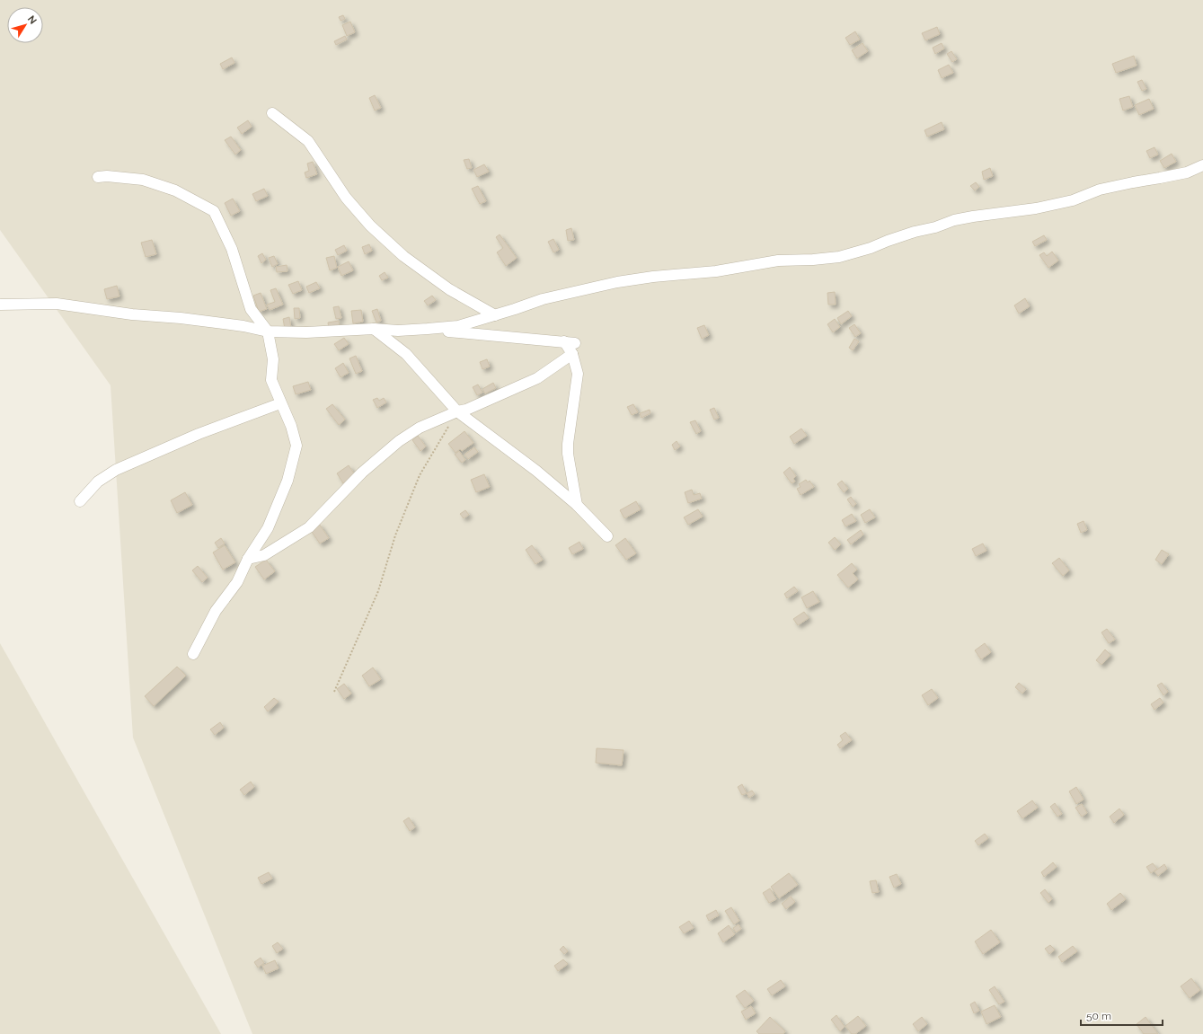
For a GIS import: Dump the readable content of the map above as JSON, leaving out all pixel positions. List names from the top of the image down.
{
  "scale_bar": "50 m",
  "north": "top right"
}
